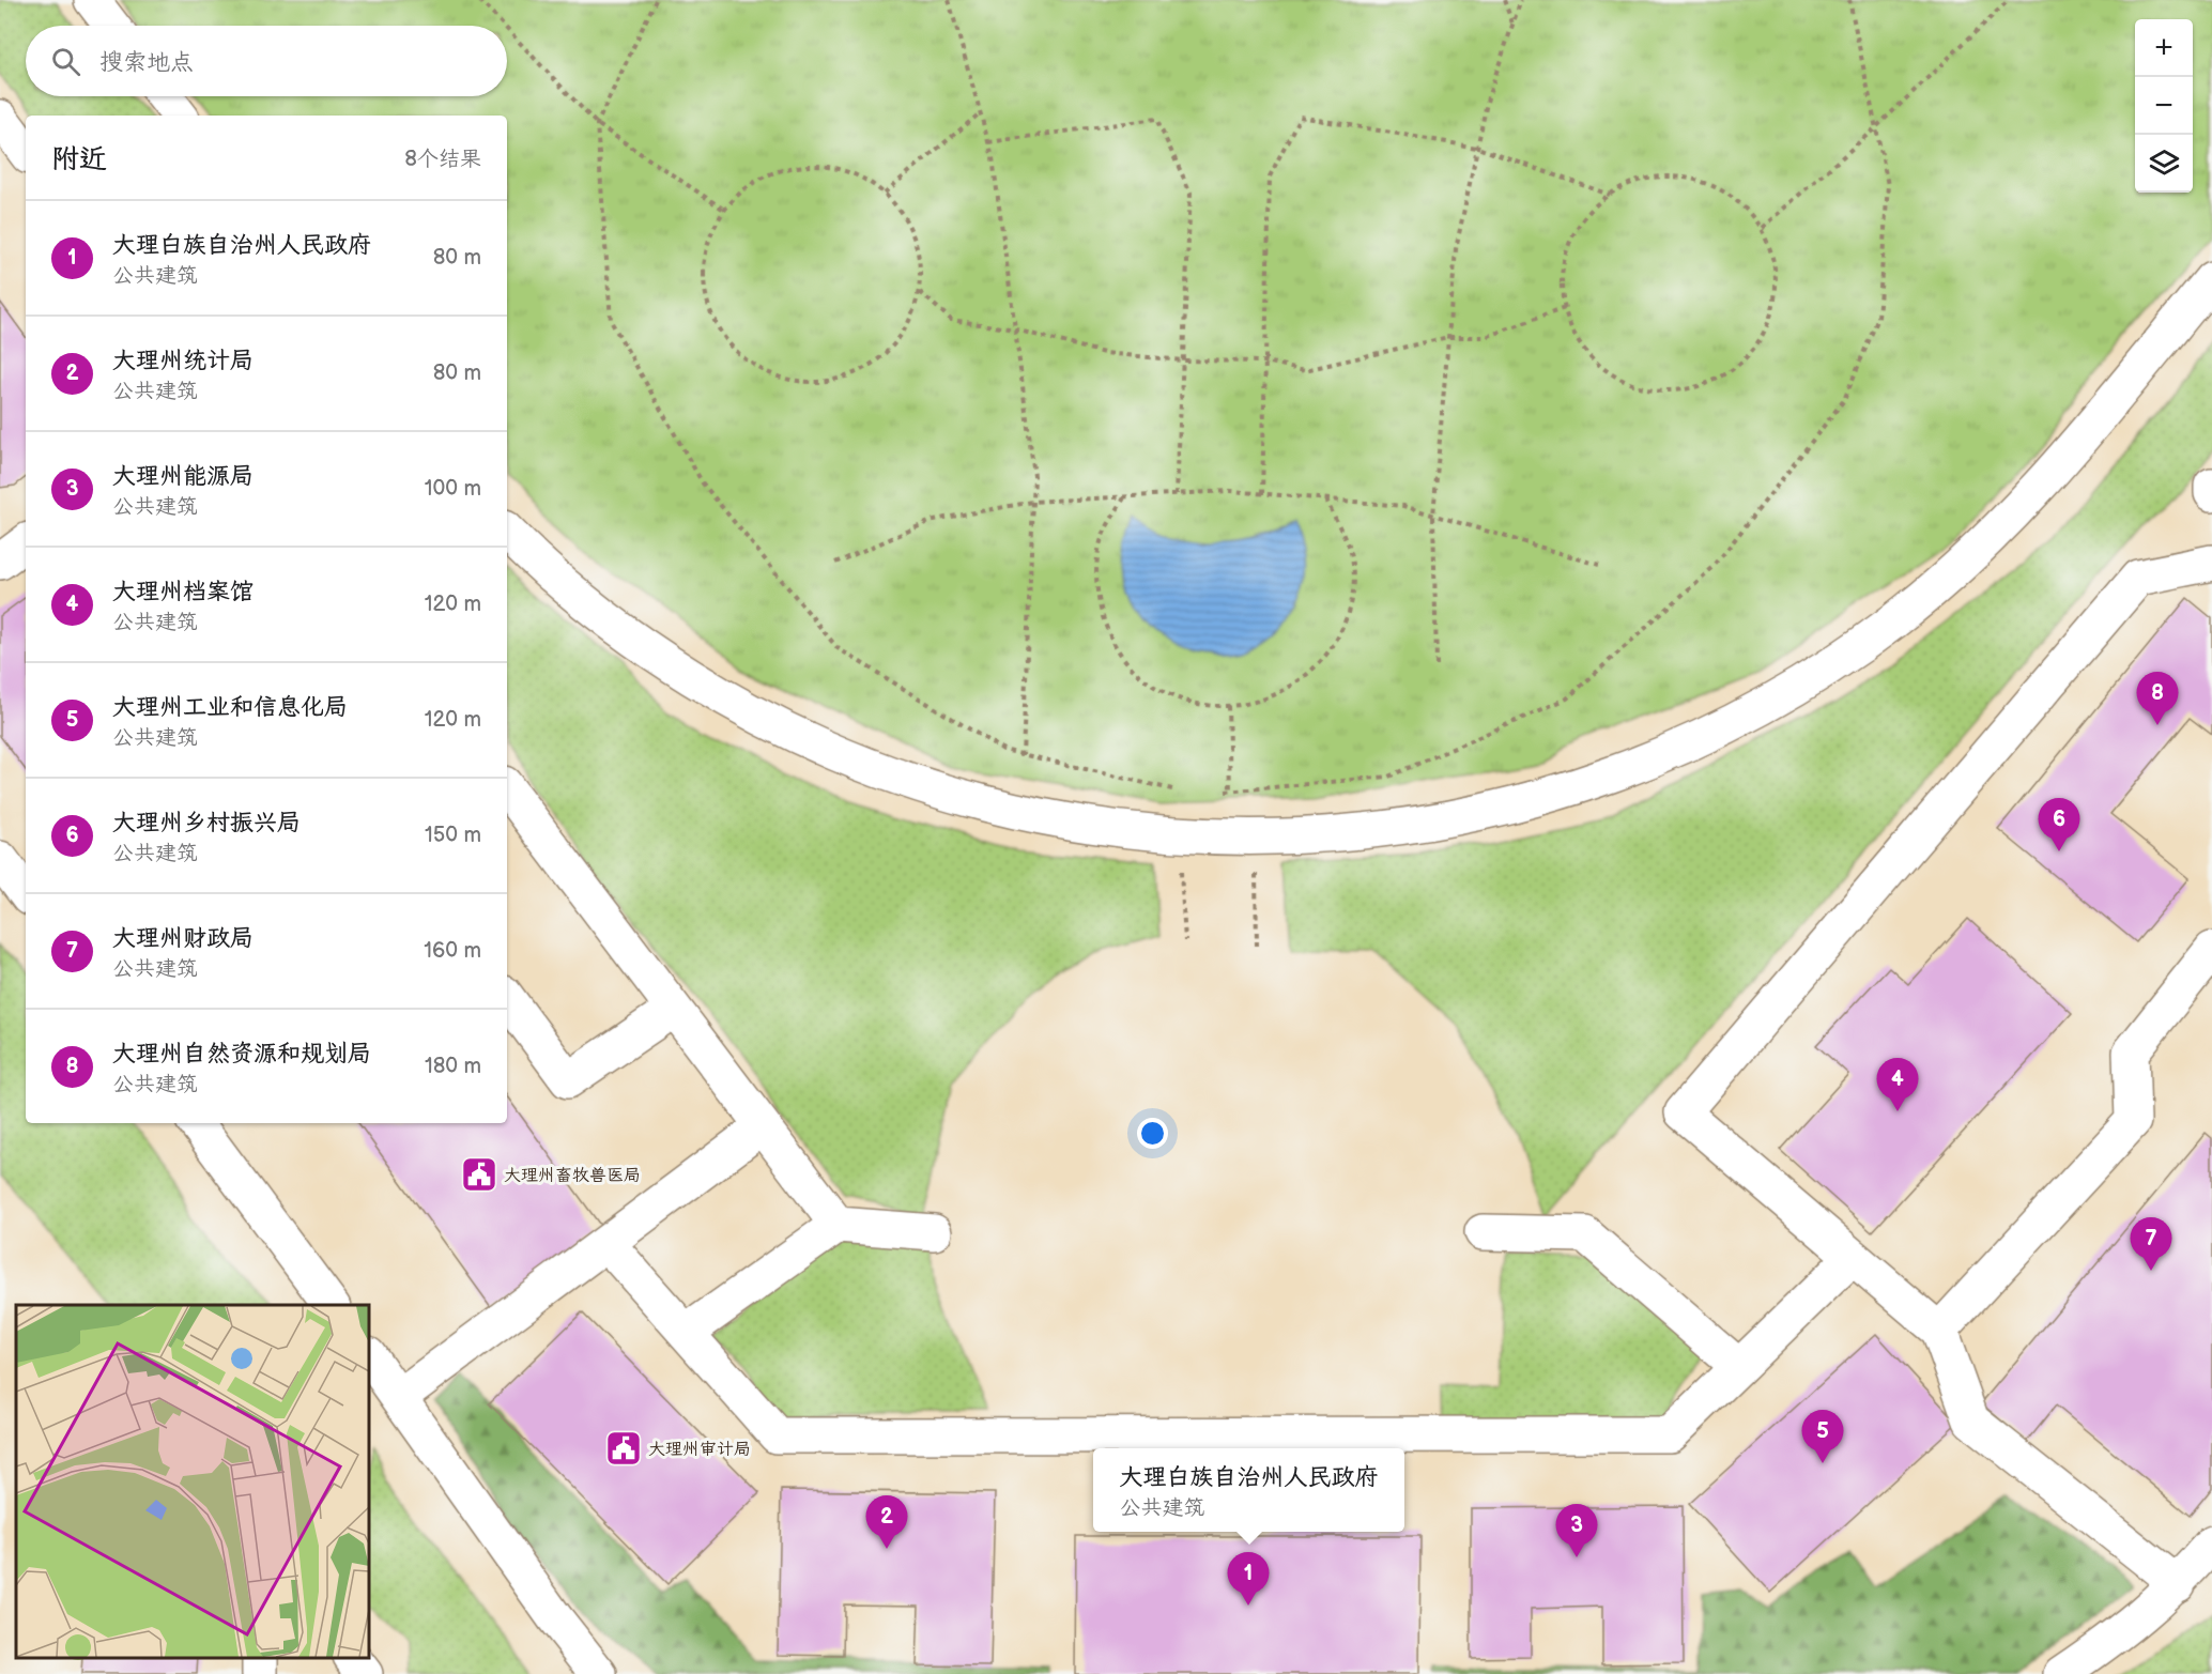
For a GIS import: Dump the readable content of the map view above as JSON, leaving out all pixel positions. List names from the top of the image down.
{
  "places": {
    "public building": ["大理州畜牧兽医局", "大理州审计局"]
  },
  "page": {
    "map_buttons": ["+", "−"],
    "search": "搜索地点",
    "heading": ["附近", "8个结果"],
    "list": [
      {
        "mark": "1",
        "name": "大理白族自治州人民政府",
        "note": "公共建筑",
        "value": "80 m"
      },
      {
        "mark": "2",
        "name": "大理州统计局",
        "note": "公共建筑",
        "value": "80 m"
      },
      {
        "mark": "3",
        "name": "大理州能源局",
        "note": "公共建筑",
        "value": "100 m"
      },
      {
        "mark": "4",
        "name": "大理州档案馆",
        "note": "公共建筑",
        "value": "120 m"
      },
      {
        "mark": "5",
        "name": "大理州工业和信息化局",
        "note": "公共建筑",
        "value": "120 m"
      },
      {
        "mark": "6",
        "name": "大理州乡村振兴局",
        "note": "公共建筑",
        "value": "150 m"
      },
      {
        "mark": "7",
        "name": "大理州财政局",
        "note": "公共建筑",
        "value": "160 m"
      },
      {
        "mark": "8",
        "name": "大理州自然资源和规划局",
        "note": "公共建筑",
        "value": "180 m"
      }
    ],
    "pins": [
      "8",
      "6",
      "4",
      "7",
      "5",
      "2",
      "3",
      "1"
    ],
    "popup": ["大理白族自治州人民政府", "公共建筑"]
  }
}
